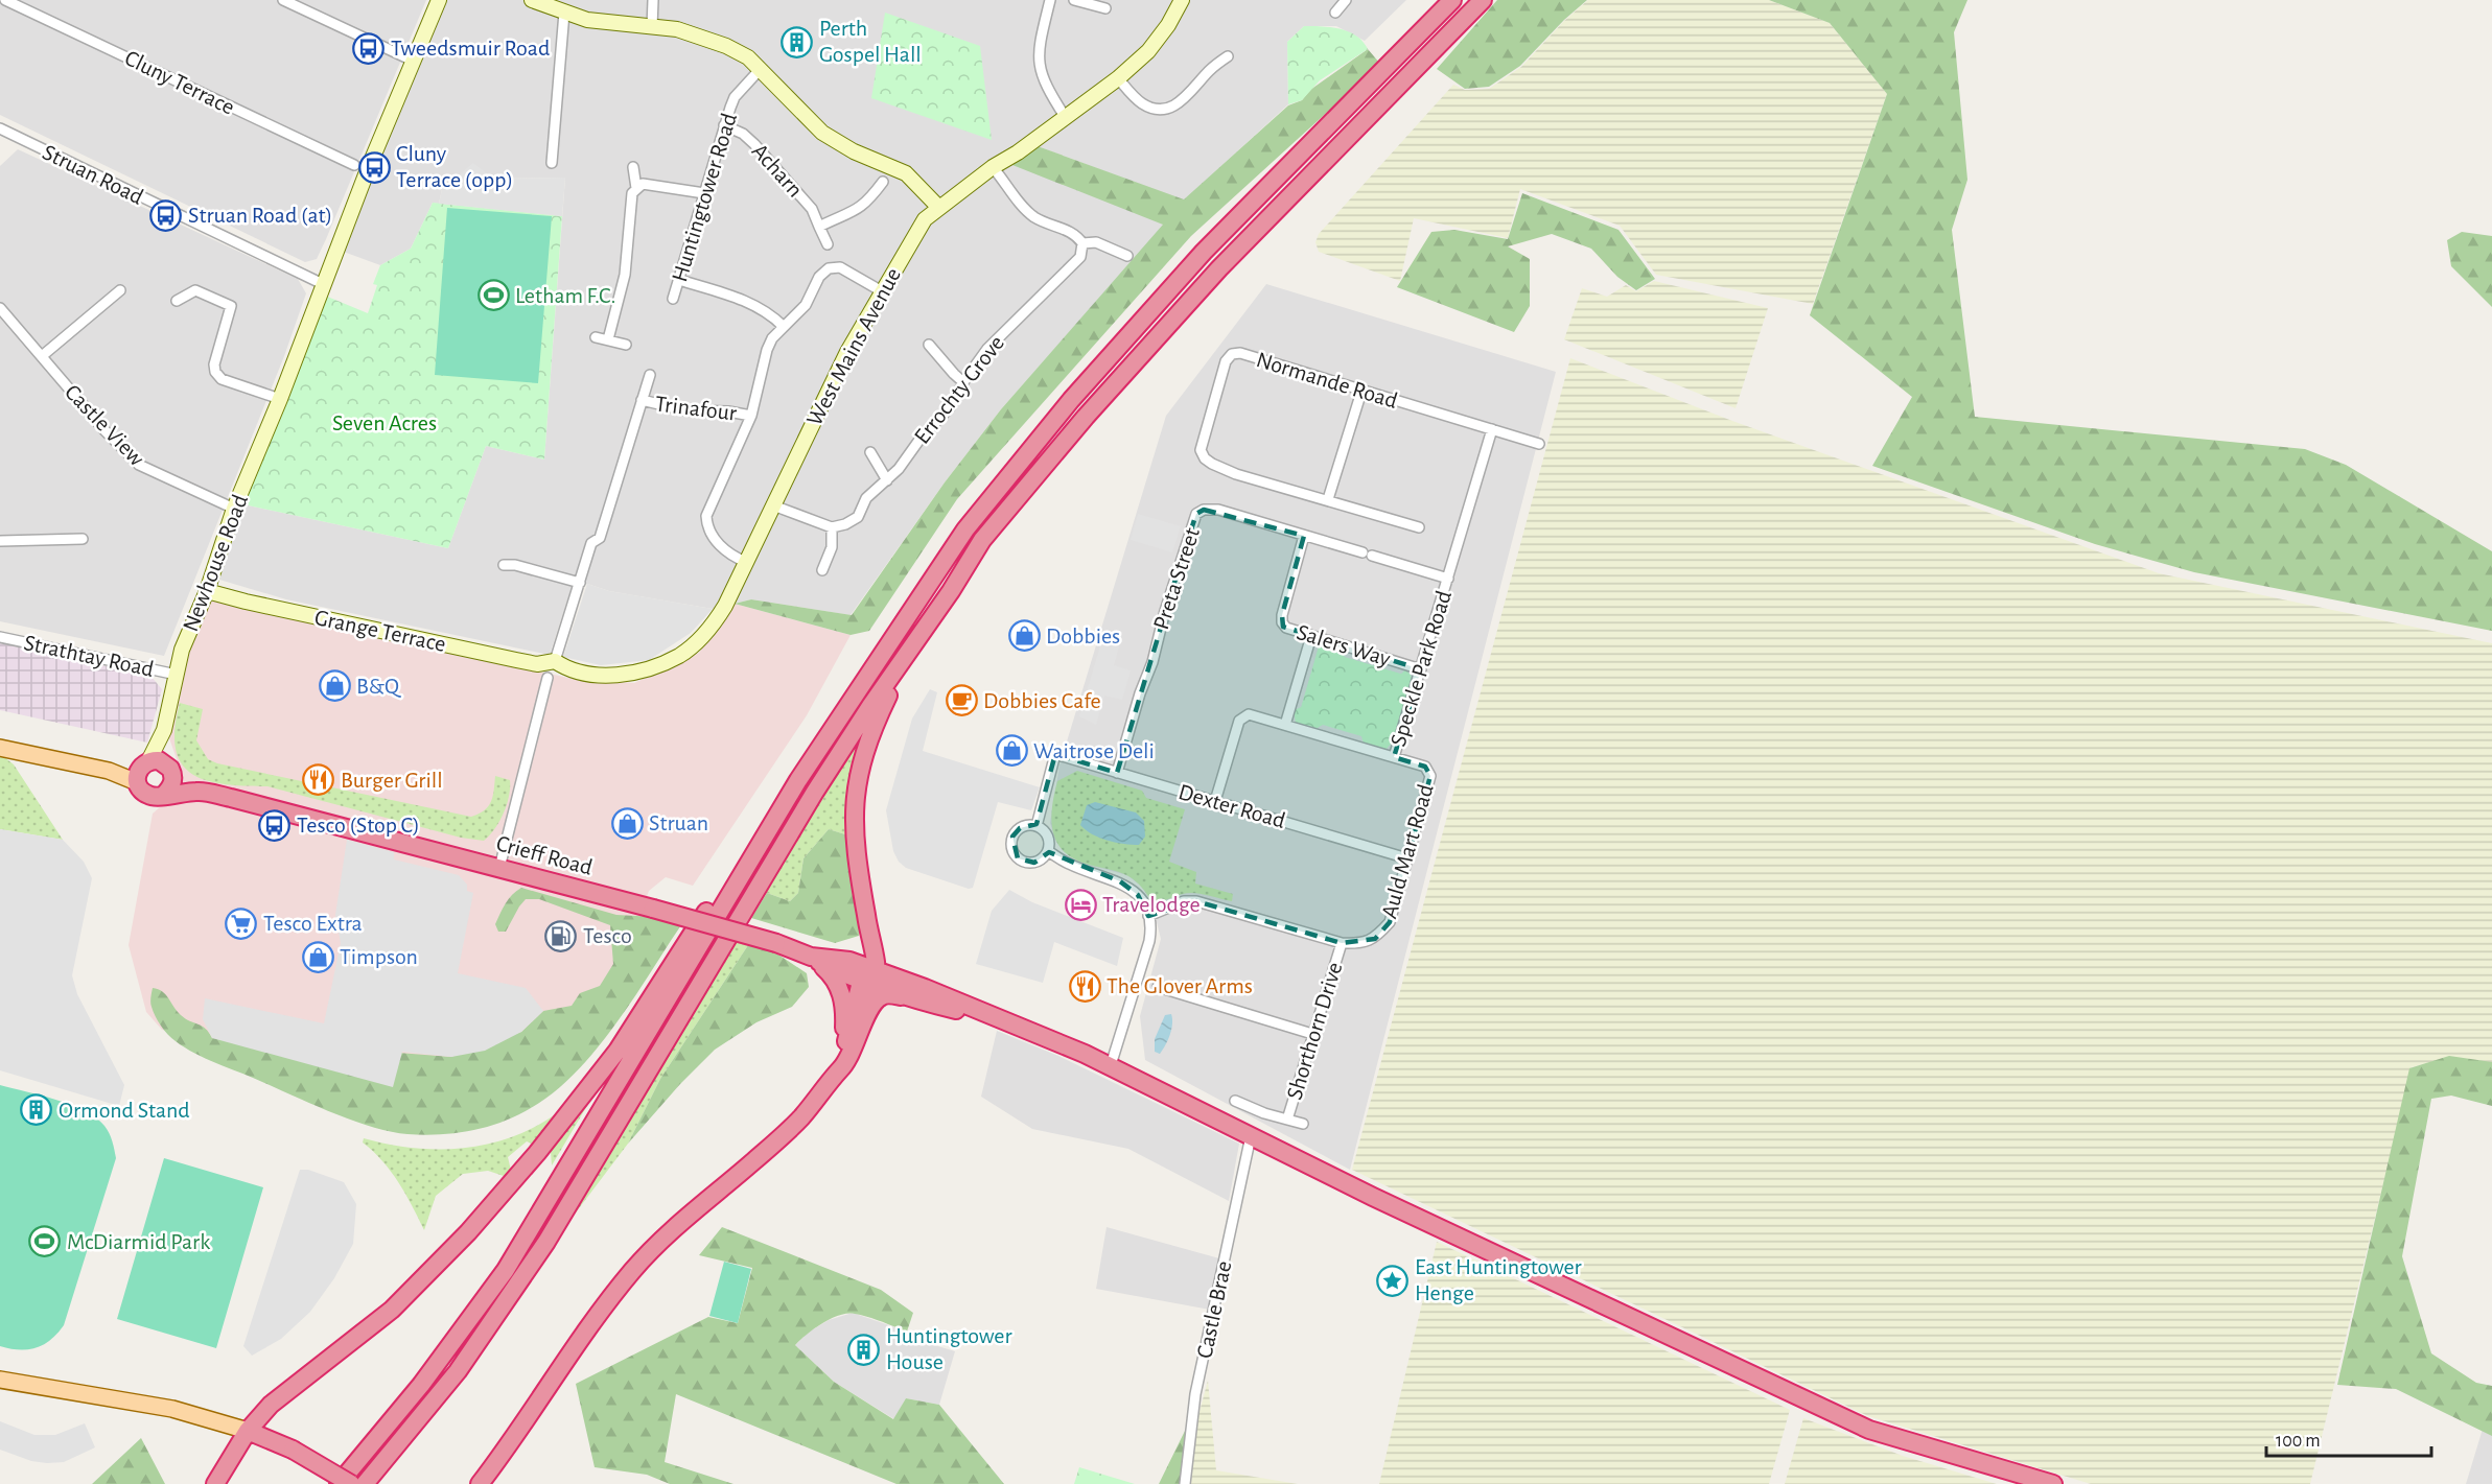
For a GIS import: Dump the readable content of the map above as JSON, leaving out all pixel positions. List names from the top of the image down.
{
  "streets": {
    "highway": ["Crieff Road"],
    "street": [
      "Cluny Terrace",
      "Acharn",
      "Struan Road",
      "Huntingtower Road",
      "West Mains Avenue",
      "Normande Road",
      "Errochty Grove",
      "Trinafour",
      "Castle View",
      "Newhouse Road",
      "Preta Street",
      "Grange Terrace",
      "Salers Way",
      "Strathtay Road",
      "Speckle Park Road",
      "Dexter Road",
      "Auld Mart Road",
      "Shorthorn Drive",
      "Castle Brae"
    ]
  },
  "crossings": [
    ["Acharn", "Huntingtower Road"],
    ["Struan Road", "Newhouse Road"],
    ["West Mains Avenue", "Trinafour"],
    ["West Mains Avenue", "Grange Terrace"],
    ["Normande Road", "Speckle Park Road"],
    ["Castle View", "Newhouse Road"],
    ["Newhouse Road", "Grange Terrace"],
    ["Newhouse Road", "Strathtay Road"],
    ["Newhouse Road", "Crieff Road"],
    ["Preta Street", "Salers Way"],
    ["Preta Street", "Speckle Park Road"],
    ["Preta Street", "Dexter Road"],
    ["Salers Way", "Speckle Park Road"],
    ["Speckle Park Road", "Auld Mart Road"],
    ["Dexter Road", "Auld Mart Road"],
    ["Auld Mart Road", "Shorthorn Drive"]
  ],
  "parks": ["Seven Acres"],
  "places": {
    "building": ["Perth Gospel Hall", "Ormond Stand", "Huntingtower House"],
    "bus stop": [
      "Tweedsmuir Road",
      "Cluny Terrace (opp)",
      "Struan Road (at)",
      "Tesco (Stop C)"
    ],
    "sports": ["Letham F.C.", "McDiarmid Park"],
    "shop": [
      "Dobbies",
      "B&Q",
      "Waitrose Deli",
      "Struan",
      "Timpson"
    ],
    "cafe": ["Dobbies Cafe"],
    "restaurant": ["Burger Grill", "The Glover Arms"],
    "hotel": ["Travelodge"],
    "supermarket": ["Tesco Extra"],
    "fuel station": ["Tesco"],
    "place": ["East Huntingtower Henge"]
  },
  "scale_bar": "100 m"
}
